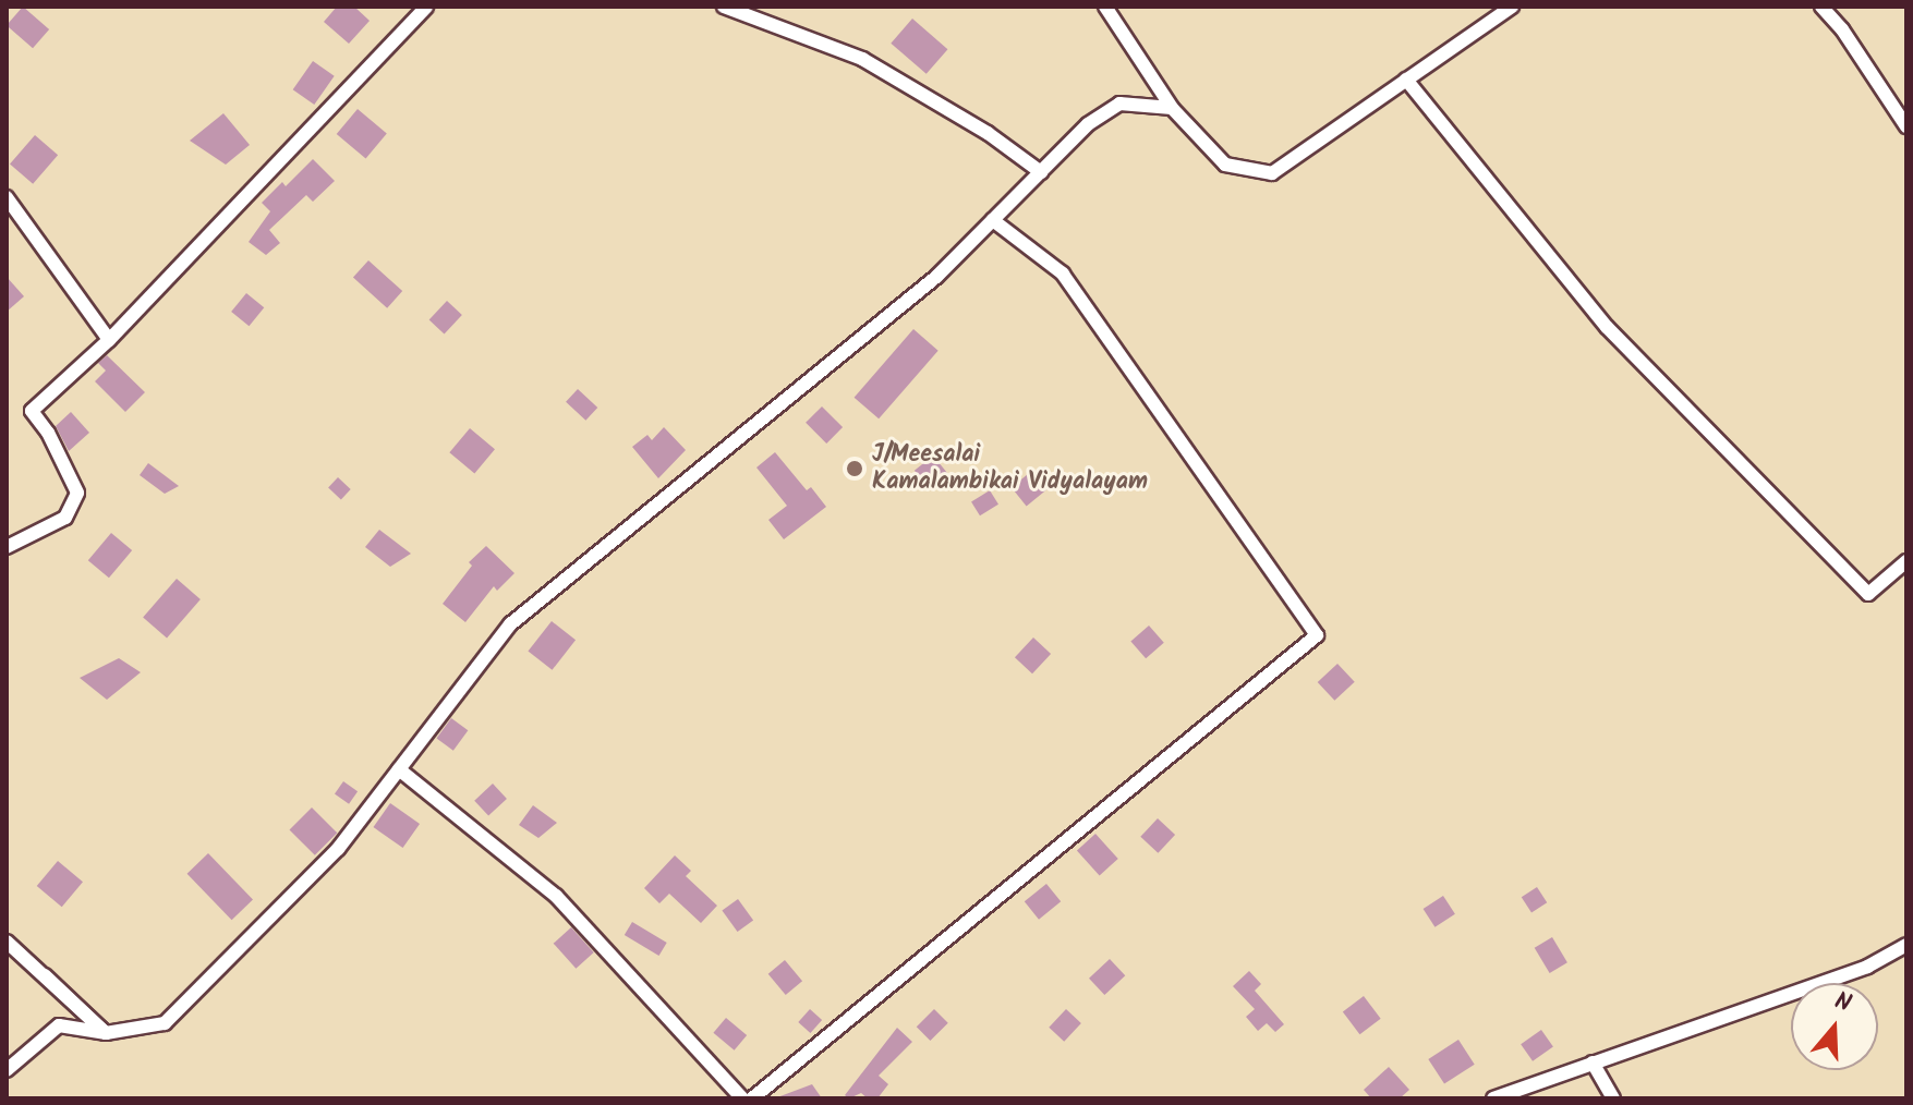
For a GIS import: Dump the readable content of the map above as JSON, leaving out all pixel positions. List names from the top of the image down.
{
  "places": ["J/Meesalai Kamalambikai Vidyalayam"],
  "north": "top"
}
